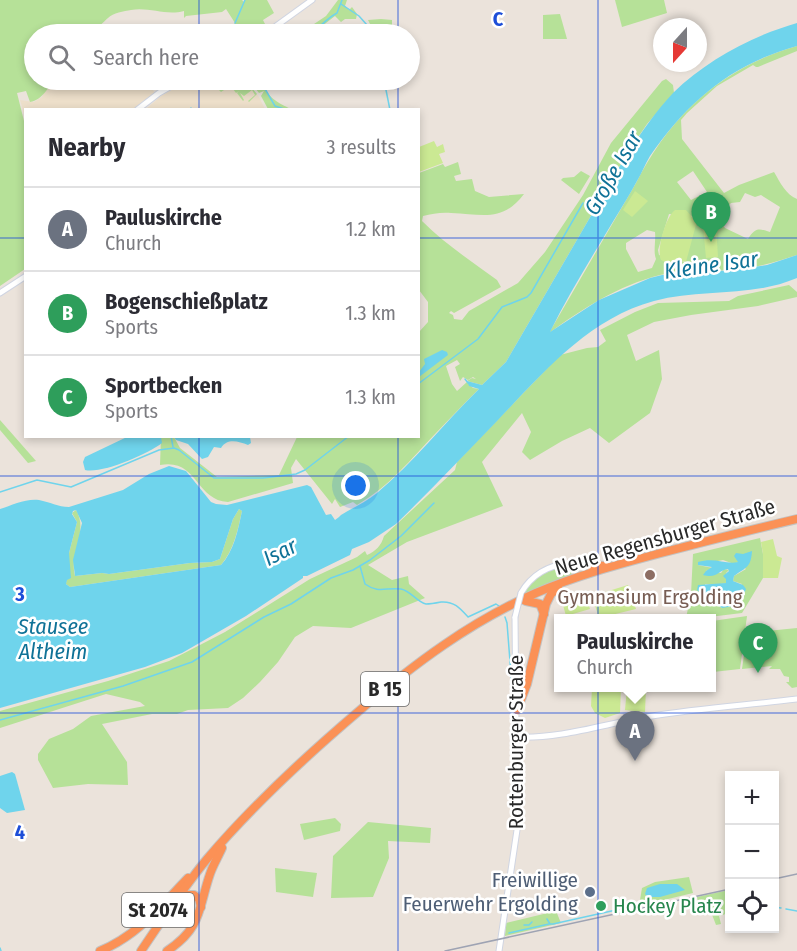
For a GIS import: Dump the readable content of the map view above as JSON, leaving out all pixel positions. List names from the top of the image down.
{
  "streets": {
    "highway": ["Neue Regensburger Straße", "B 15", "St 2074"],
    "street": ["Rottenburger Straße"]
  },
  "crossings": [
    ["Neue Regensburger Straße", "B 15"],
    ["Neue Regensburger Straße", "St 2074"],
    ["B 15", "St 2074"]
  ],
  "water": [
    "Große Isar",
    "Kleine Isar",
    "Isar",
    "Stausee Altheim"
  ],
  "places": ["Gymnasium Ergolding", "Freiwillige Feuerwehr Ergolding", "Hockey Platz"],
  "north": "bottom",
  "page": {
    "search": "Search here",
    "heading": ["Nearby", "3 results"],
    "list": [
      {
        "mark": "A",
        "name": "Pauluskirche",
        "note": "Church",
        "value": "1.2 km"
      },
      {
        "mark": "B",
        "name": "Bogenschießplatz",
        "note": "Sports",
        "value": "1.3 km"
      },
      {
        "mark": "C",
        "name": "Sportbecken",
        "note": "Sports",
        "value": "1.3 km"
      }
    ],
    "pins": ["B", "C", "A"],
    "popup": ["Pauluskirche", "Church"],
    "map_buttons": ["+", "−"]
  },
  "grid": {
    "columns": ["C"],
    "rows": ["3", "4"]
  }
}
